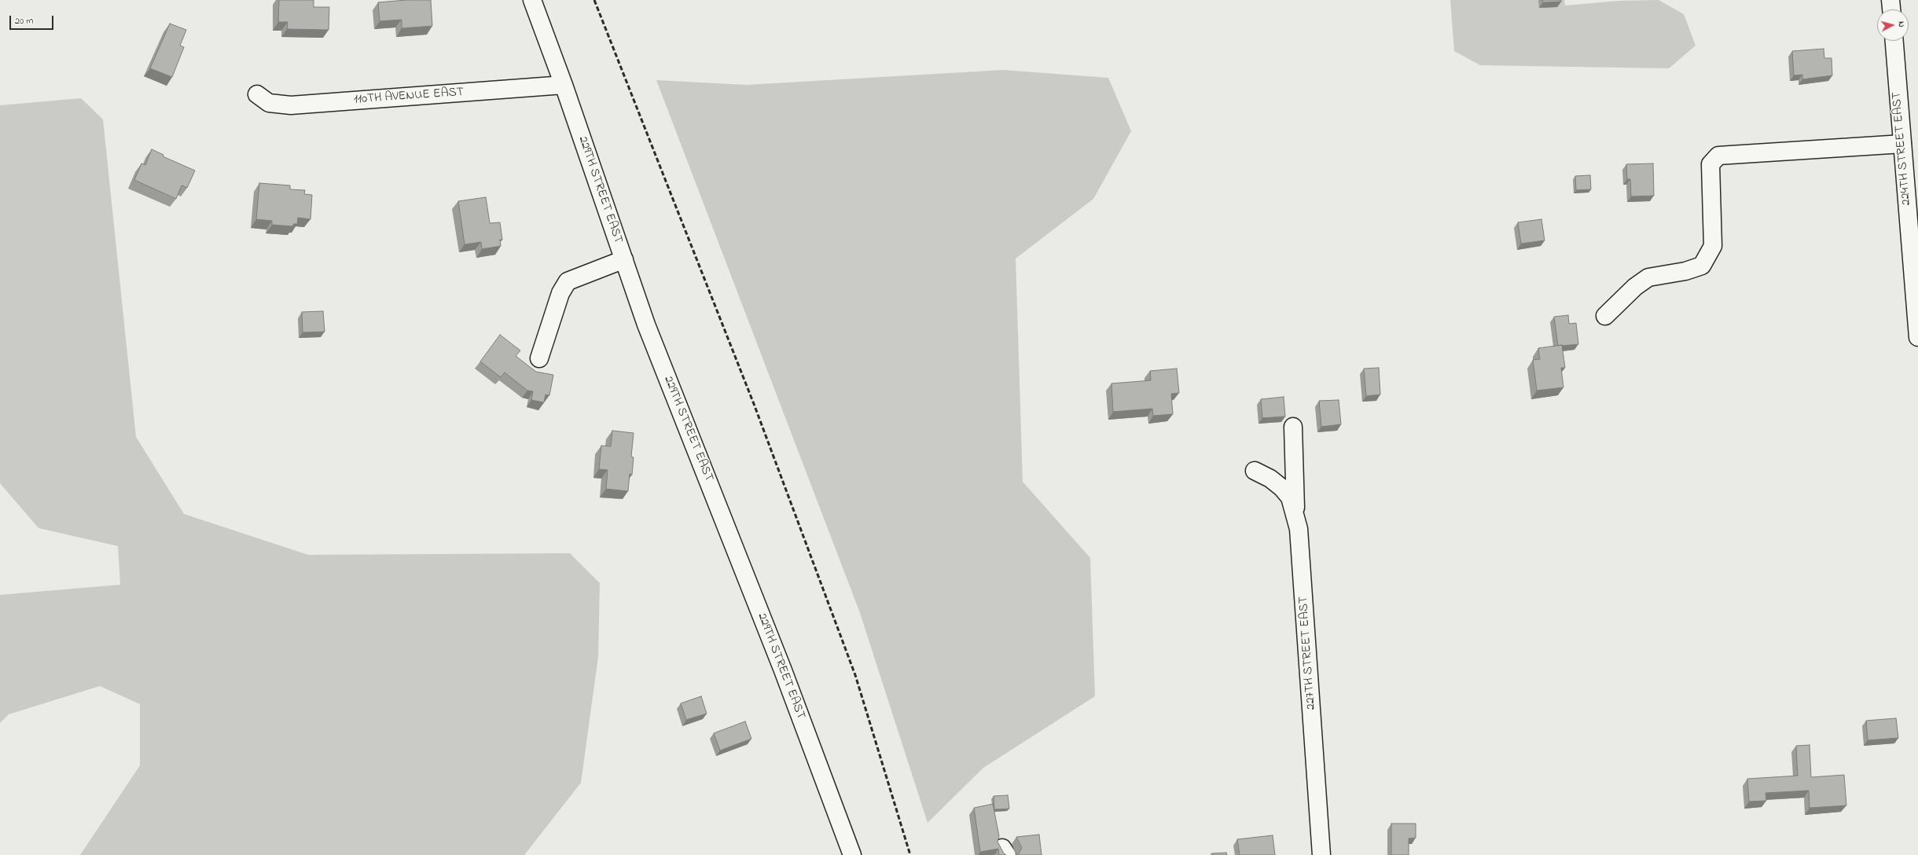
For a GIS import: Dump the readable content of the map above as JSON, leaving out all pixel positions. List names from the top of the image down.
{
  "streets": {
    "street": [
      "110TH AVENUE EAST",
      "224TH STREET EAST",
      "229TH STREET EAST",
      "227TH STREET EAST"
    ]
  },
  "crossings": [
    ["110TH AVENUE EAST", "229TH STREET EAST"]
  ],
  "scale_bar": "20 m",
  "north": "right"
}
